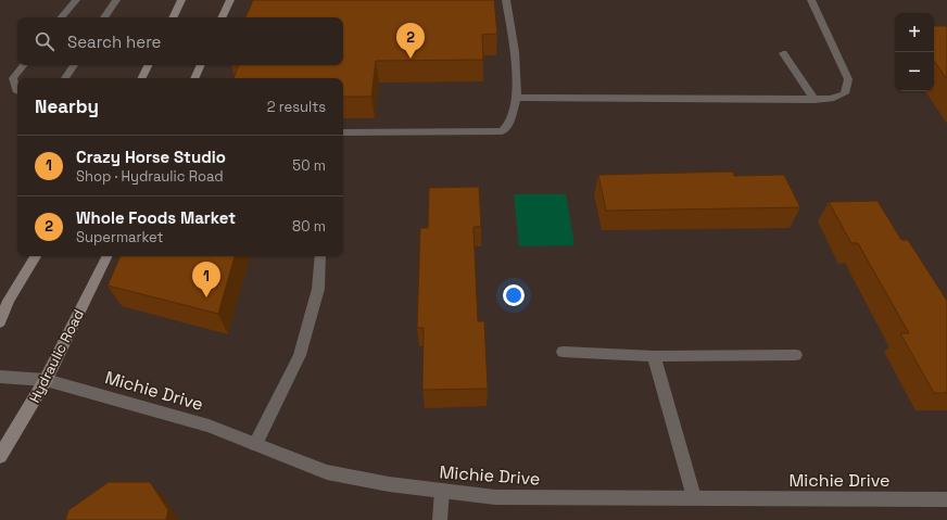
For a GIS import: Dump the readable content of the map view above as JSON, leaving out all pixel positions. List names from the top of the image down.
{
  "streets": {
    "main road": ["Hydraulic Road"],
    "street": ["Michie Drive"]
  },
  "crossings": [
    ["Hydraulic Road", "Michie Drive"]
  ],
  "page": {
    "map_buttons": ["+", "−"],
    "search": "Search here",
    "pins": ["2", "1"],
    "heading": ["Nearby", "2 results"],
    "list": [
      {
        "mark": "1",
        "name": "Crazy Horse Studio",
        "note": "Shop · Hydraulic Road",
        "value": "50 m"
      },
      {
        "mark": "2",
        "name": "Whole Foods Market",
        "note": "Supermarket",
        "value": "80 m"
      }
    ]
  }
}
